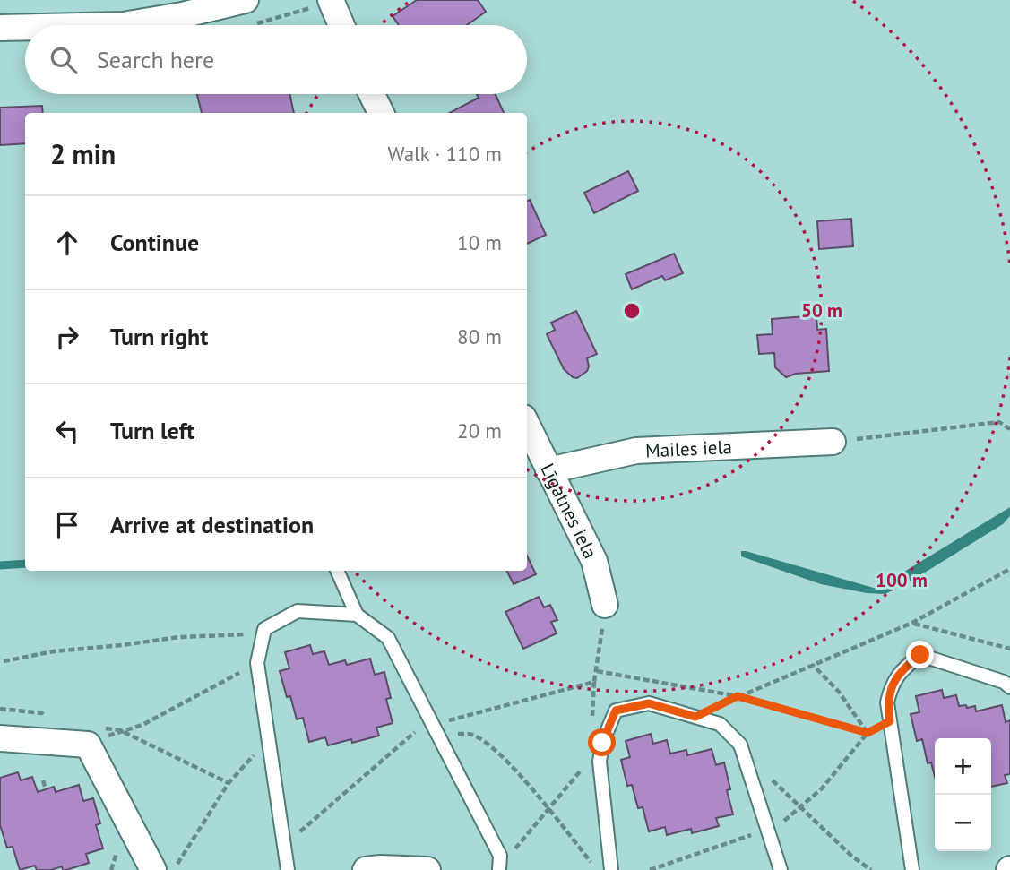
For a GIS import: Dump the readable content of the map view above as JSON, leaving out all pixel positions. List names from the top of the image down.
{
  "streets": {
    "street": ["Mailes iela", "Līgatnes iela"]
  },
  "crossings": [
    ["Mailes iela", "Līgatnes iela"]
  ],
  "page": {
    "search": "Search here",
    "heading": ["2 min", "Walk · 110 m"],
    "list": [
      ["Continue", "10 m"],
      ["Turn right", "80 m"],
      ["Turn left", "20 m"],
      "Arrive at destination"
    ],
    "map_buttons": ["+", "−"]
  },
  "rings": ["50 m", "100 m"]
}
